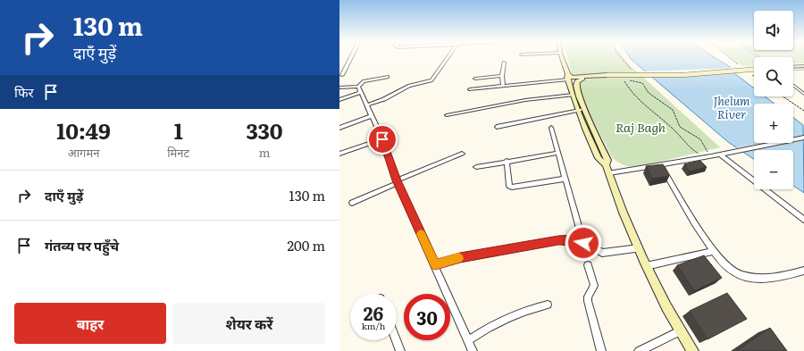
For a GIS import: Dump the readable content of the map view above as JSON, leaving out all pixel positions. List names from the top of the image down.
{
  "water": ["Jhelum River"],
  "parks": ["Raj Bagh"],
  "page": {
    "turn": ["130 m", "दाएँ मुड़ें"],
    "map_buttons": ["+", "−"],
    "then": "फिर",
    "eta": [
      "10:49",
      "आगमन",
      "1",
      "मिनट",
      "330",
      "m"
    ],
    "list": [
      {
        "name": "दाएँ मुड़ें",
        "value": "130 m"
      },
      {
        "name": "गंतव्य पर पहुँचे",
        "value": "200 m"
      }
    ],
    "speed": "26 km/h",
    "limit": "30",
    "buttons": ["बाहर", "शेयर करें"]
  }
}
